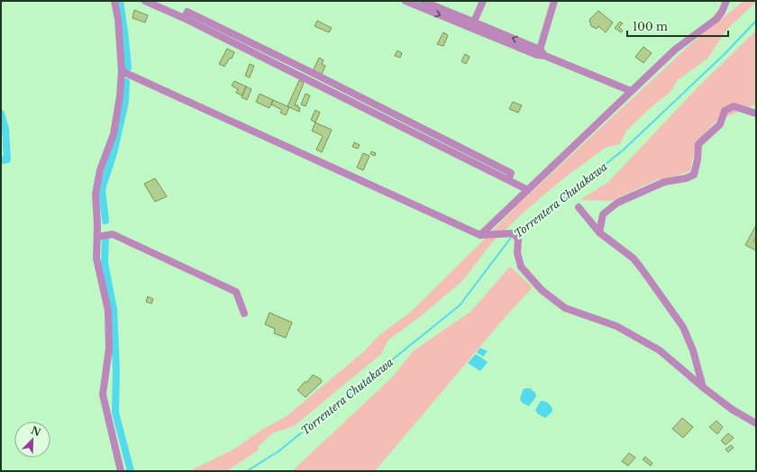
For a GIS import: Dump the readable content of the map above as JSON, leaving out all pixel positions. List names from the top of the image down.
{
  "water": ["Torrentera Chutakawa"],
  "scale_bar": "100 m",
  "north": "top right"
}
